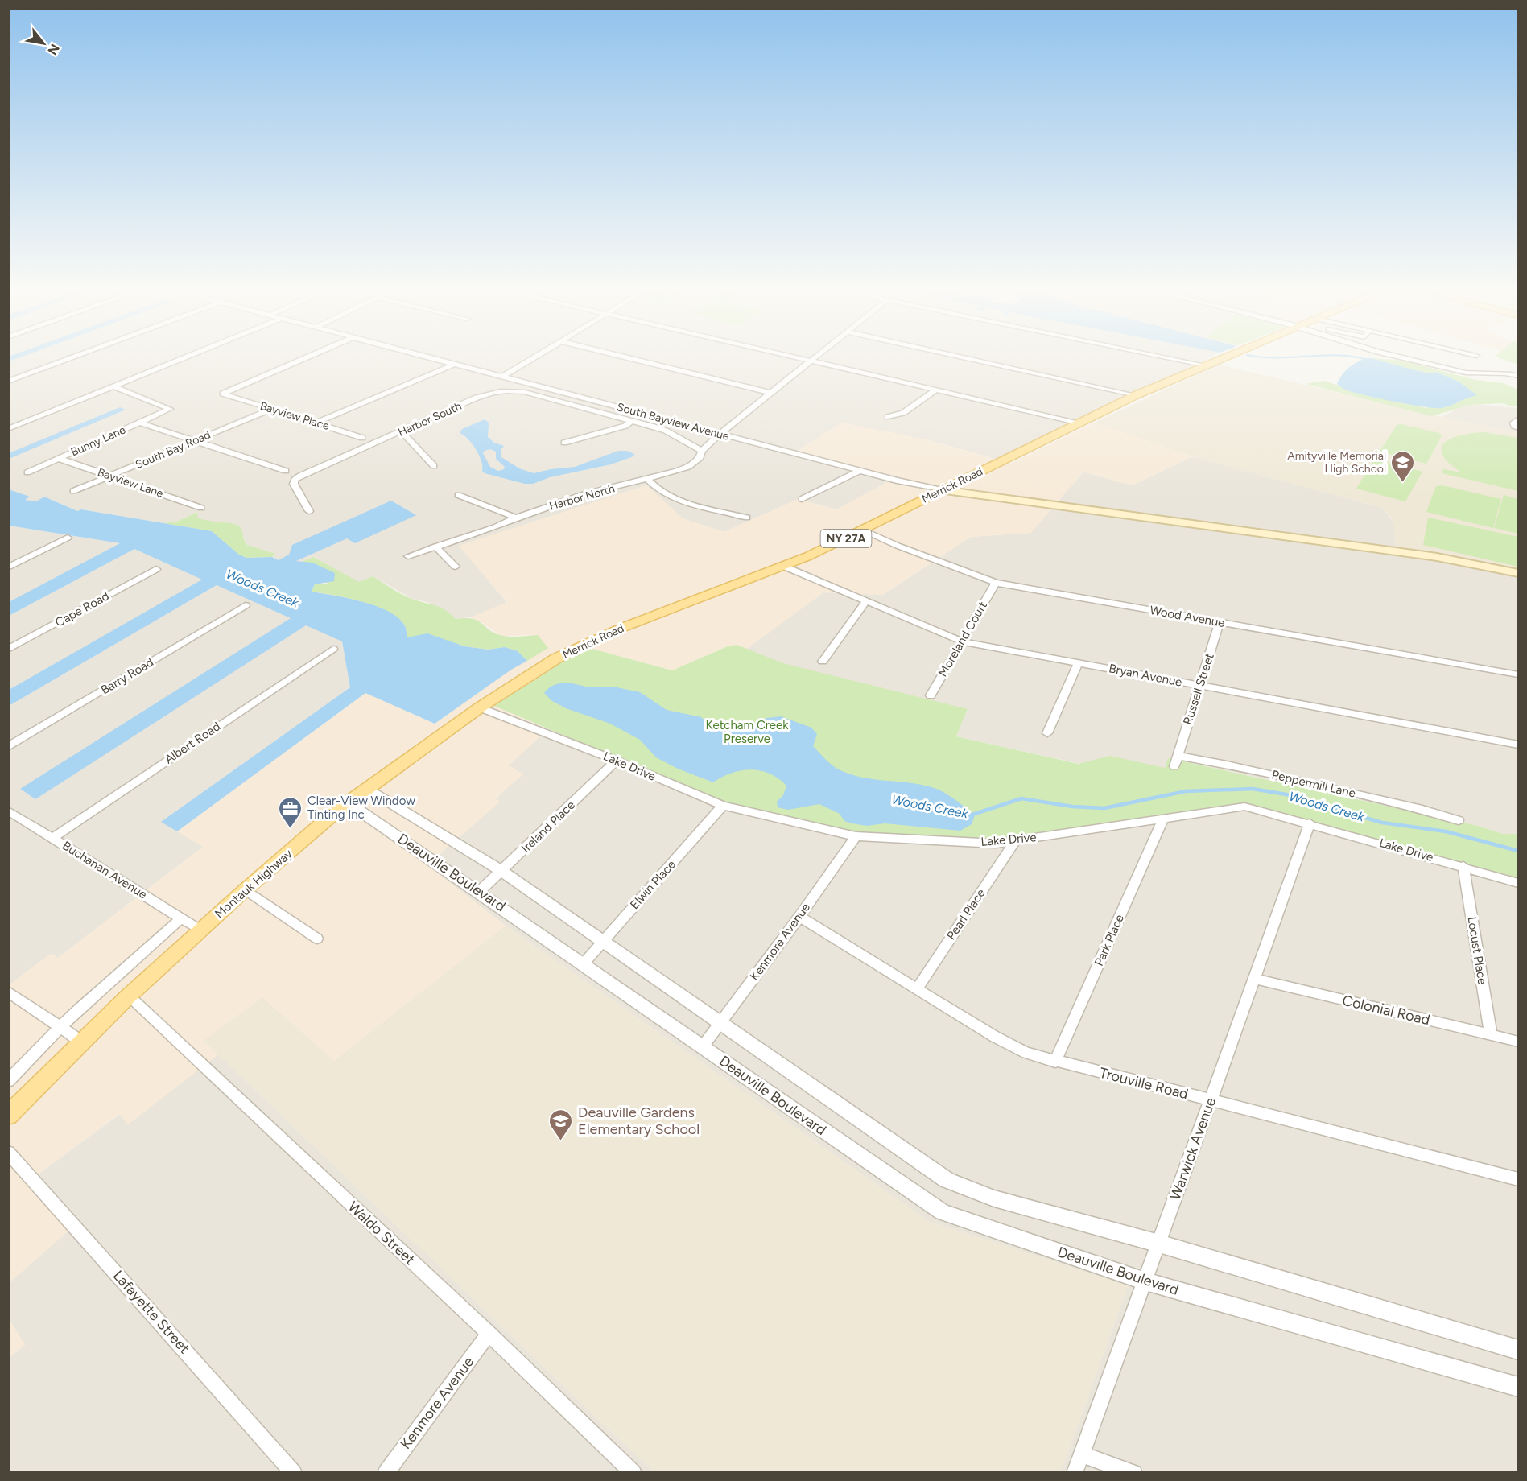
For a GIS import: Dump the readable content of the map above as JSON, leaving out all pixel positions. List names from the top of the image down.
{
  "streets": {
    "main road": ["Merrick Road", "NY 27A", "Montauk Highway"],
    "street": [
      "Bayview Place",
      "Harbor South",
      "South Bayview Avenue",
      "Bunny Lane",
      "South Bay Road",
      "Bayview Lane",
      "Harbor North",
      "Cape Road",
      "Wood Avenue",
      "Moreland Court",
      "Bryan Avenue",
      "Barry Road",
      "Russell Street",
      "Albert Road",
      "Lake Drive",
      "Peppermill Lane",
      "Ireland Place",
      "Buchanan Avenue",
      "Deauville Boulevard",
      "Elwin Place",
      "Pearl Place",
      "Park Place",
      "Kenmore Avenue",
      "Locust Place",
      "Colonial Road",
      "Trouville Road",
      "Warwick Avenue",
      "Waldo Street",
      "Lafayette Street"
    ]
  },
  "crossings": [
    ["Bayview Place", "South Bay Road"],
    ["Harbor South", "Harbor North"],
    ["South Bayview Avenue", "Merrick Road"],
    ["South Bayview Avenue", "Harbor North"],
    ["Bunny Lane", "Bayview Lane"],
    ["South Bay Road", "Bayview Lane"],
    ["Merrick Road", "Wood Avenue"],
    ["Merrick Road", "Bryan Avenue"],
    ["Merrick Road", "Montauk Highway"],
    ["Wood Avenue", "Moreland Court"],
    ["Wood Avenue", "Russell Street"],
    ["Moreland Court", "Bryan Avenue"],
    ["Bryan Avenue", "Russell Street"],
    ["Russell Street", "Peppermill Lane"],
    ["Albert Road", "Buchanan Avenue"],
    ["Lake Drive", "Ireland Place"],
    ["Lake Drive", "Montauk Highway"],
    ["Lake Drive", "Elwin Place"],
    ["Lake Drive", "Pearl Place"],
    ["Lake Drive", "Park Place"],
    ["Lake Drive", "Kenmore Avenue"],
    ["Lake Drive", "Locust Place"],
    ["Lake Drive", "Warwick Avenue"],
    ["Ireland Place", "Deauville Boulevard"],
    ["Buchanan Avenue", "Montauk Highway"],
    ["Deauville Boulevard", "Montauk Highway"],
    ["Deauville Boulevard", "Elwin Place"],
    ["Deauville Boulevard", "Kenmore Avenue"],
    ["Deauville Boulevard", "Warwick Avenue"],
    ["Montauk Highway", "Waldo Street"],
    ["Pearl Place", "Trouville Road"],
    ["Park Place", "Trouville Road"],
    ["Kenmore Avenue", "Trouville Road"],
    ["Kenmore Avenue", "Waldo Street"],
    ["Locust Place", "Colonial Road"],
    ["Colonial Road", "Warwick Avenue"],
    ["Trouville Road", "Warwick Avenue"]
  ],
  "water": ["Woods Creek"],
  "parks": ["Ketcham Creek Preserve"],
  "places": {
    "school or university": ["Amityville Memorial High School", "Deauville Gardens Elementary School"],
    "office": ["Clear-View Window Tinting Inc"]
  },
  "north": "bottom right"
}
